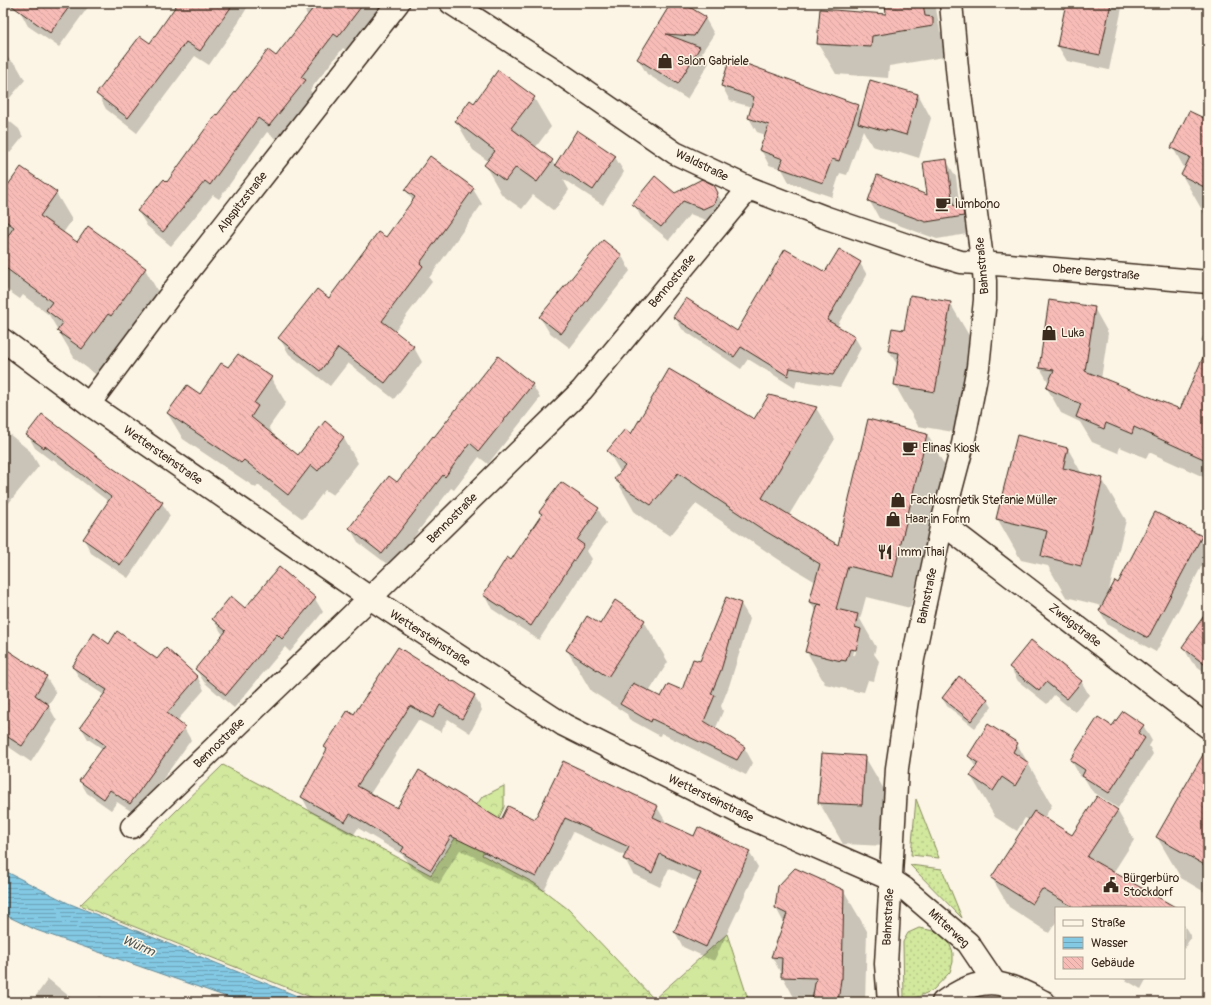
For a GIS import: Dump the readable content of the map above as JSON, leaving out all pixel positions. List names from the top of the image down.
{
  "streets": {
    "street": [
      "Waldstraße",
      "Alpspitzstraße",
      "Bahnstraße",
      "Obere Bergstraße",
      "Bennostraße",
      "Wettersteinstraße",
      "Zweigstraße",
      "Mitterweg"
    ]
  },
  "crossings": [
    ["Waldstraße", "Bahnstraße"],
    ["Waldstraße", "Obere Bergstraße"],
    ["Waldstraße", "Bennostraße"],
    ["Alpspitzstraße", "Wettersteinstraße"],
    ["Bahnstraße", "Obere Bergstraße"],
    ["Bahnstraße", "Wettersteinstraße"],
    ["Bahnstraße", "Zweigstraße"],
    ["Bahnstraße", "Mitterweg"],
    ["Bennostraße", "Wettersteinstraße"],
    ["Wettersteinstraße", "Mitterweg"]
  ],
  "water": ["Würm"],
  "places": {
    "shop": [
      "Salon Gabriele",
      "Luka",
      "Fachkosmetik Stefanie Müller",
      "Haar in Form"
    ],
    "cafe": ["lumbono", "Elinas Kiosk"],
    "restaurant": ["Imm Thai"],
    "public building": ["Bürgerbüro Stockdorf"]
  },
  "legend": ["Straße", "Wasser", "Gebäude"]
}
